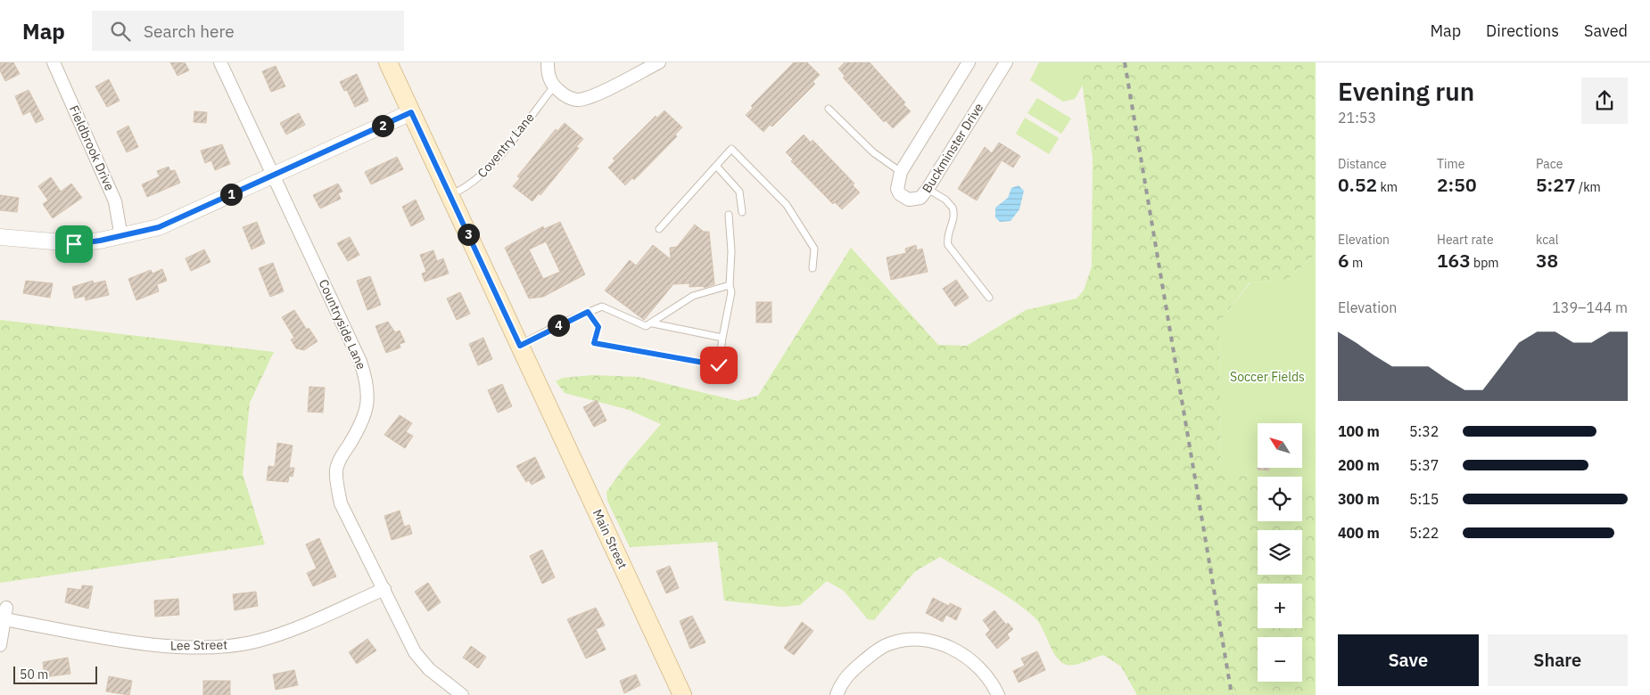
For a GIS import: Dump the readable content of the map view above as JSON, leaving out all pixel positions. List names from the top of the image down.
{
  "streets": {
    "main road": ["Main Street"],
    "street": [
      "Fieldbrook Drive",
      "Buckminster Drive",
      "Countryside Lane",
      "Lee Street"
    ],
    "lane": ["Coventry Lane"]
  },
  "crossings": [
    ["Coventry Lane", "Main Street"],
    ["Countryside Lane", "Lee Street"]
  ],
  "parks": ["Soccer Fields"],
  "scale_bar": "50 m",
  "north": "top left",
  "page": {
    "header": "Map",
    "search": "Search here",
    "nav": ["Map", "Directions", "Saved"],
    "heading": ["Evening run", "21:53"],
    "pins": [
      "2",
      "1",
      "3",
      "4"
    ],
    "stats": [
      ["Distance", "0.52 km"],
      ["Time", "2:50"],
      ["Pace", "5:27 /km"],
      ["Elevation", "6 m"],
      ["Heart rate", "163 bpm"],
      ["kcal", "38"]
    ],
    "chart": ["Elevation", "139–144 m"],
    "list": [
      {
        "name": "100 m",
        "note": "5:32"
      },
      {
        "name": "200 m",
        "note": "5:37"
      },
      {
        "name": "300 m",
        "note": "5:15"
      },
      {
        "name": "400 m",
        "note": "5:22"
      }
    ],
    "map_buttons": ["+", "−"],
    "buttons": ["Save", "Share"],
    "scale": "50 m"
  }
}
